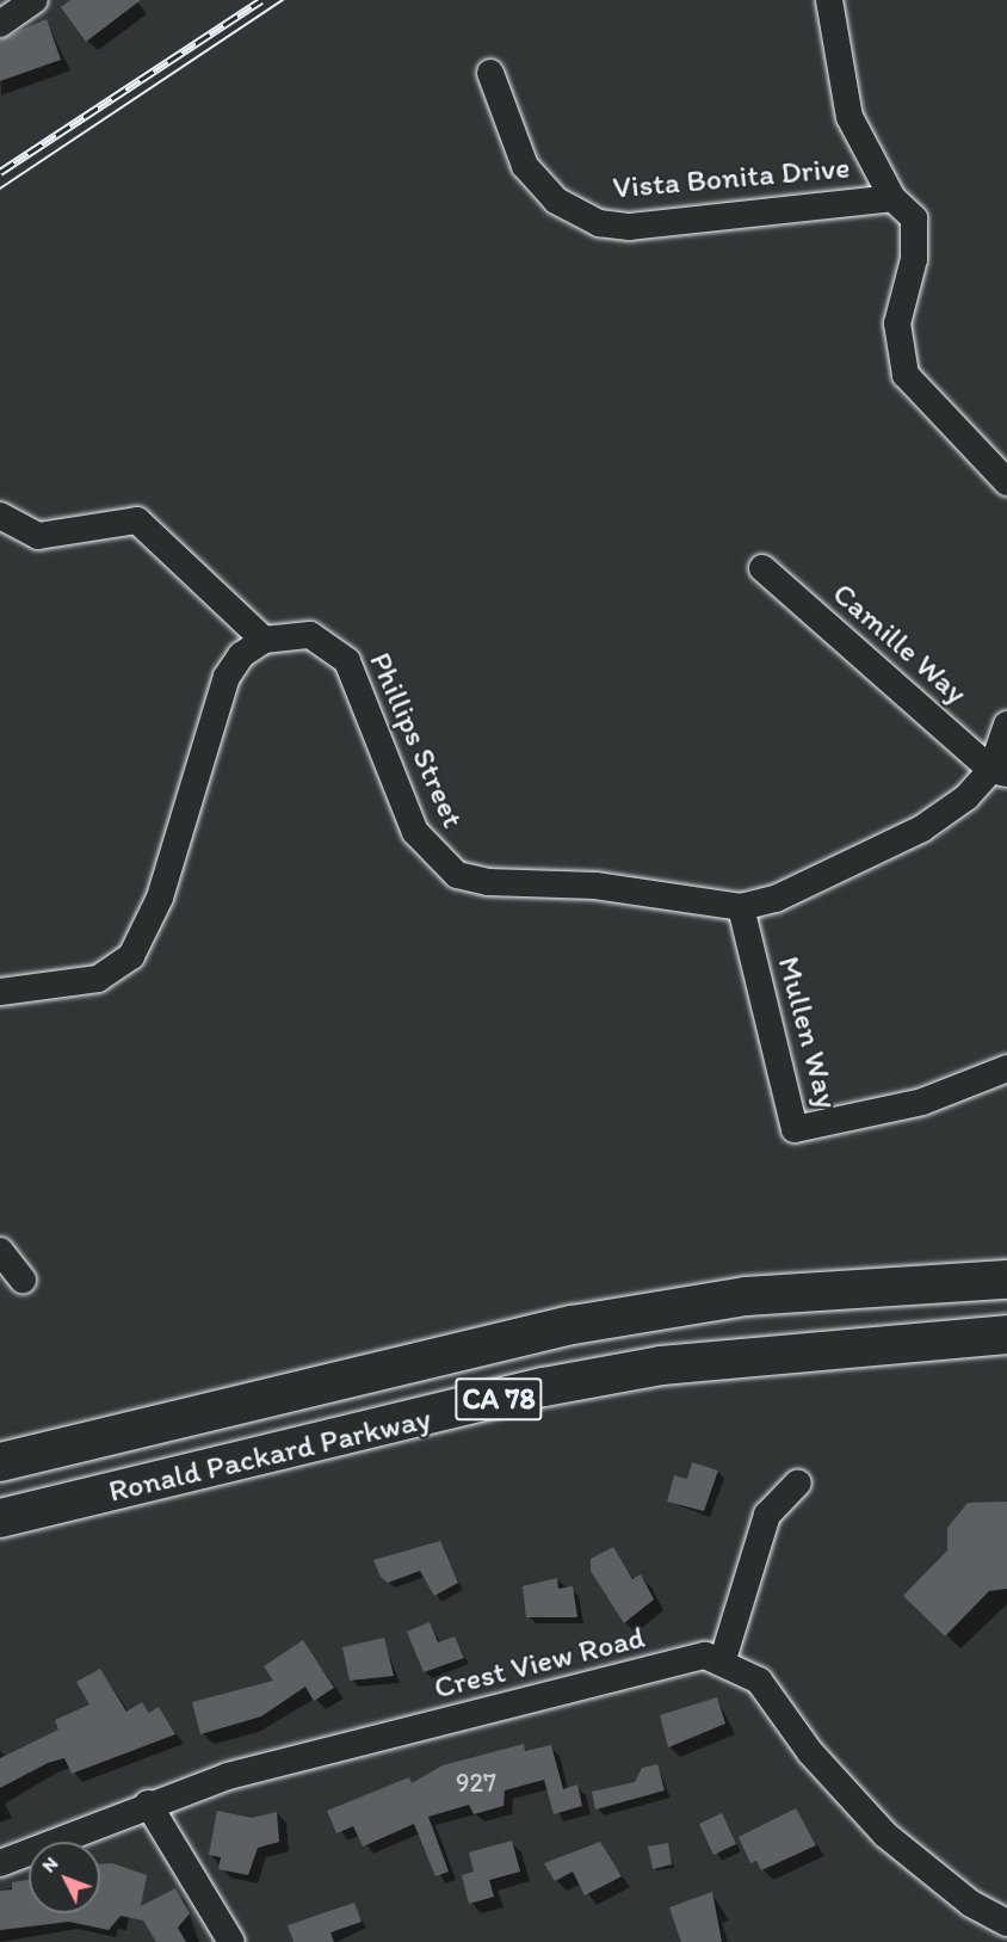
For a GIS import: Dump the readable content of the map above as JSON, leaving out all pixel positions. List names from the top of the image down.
{
  "streets": {
    "highway": ["CA 78", "Ronald Packard Parkway"],
    "street": [
      "Vista Bonita Drive",
      "Camille Way",
      "Phillips Street",
      "Mullen Way",
      "Crest View Road"
    ]
  },
  "crossings": [
    ["Camille Way", "Phillips Street"],
    ["Phillips Street", "Mullen Way"]
  ],
  "house_numbers": ["927"],
  "north": "top left"
}
